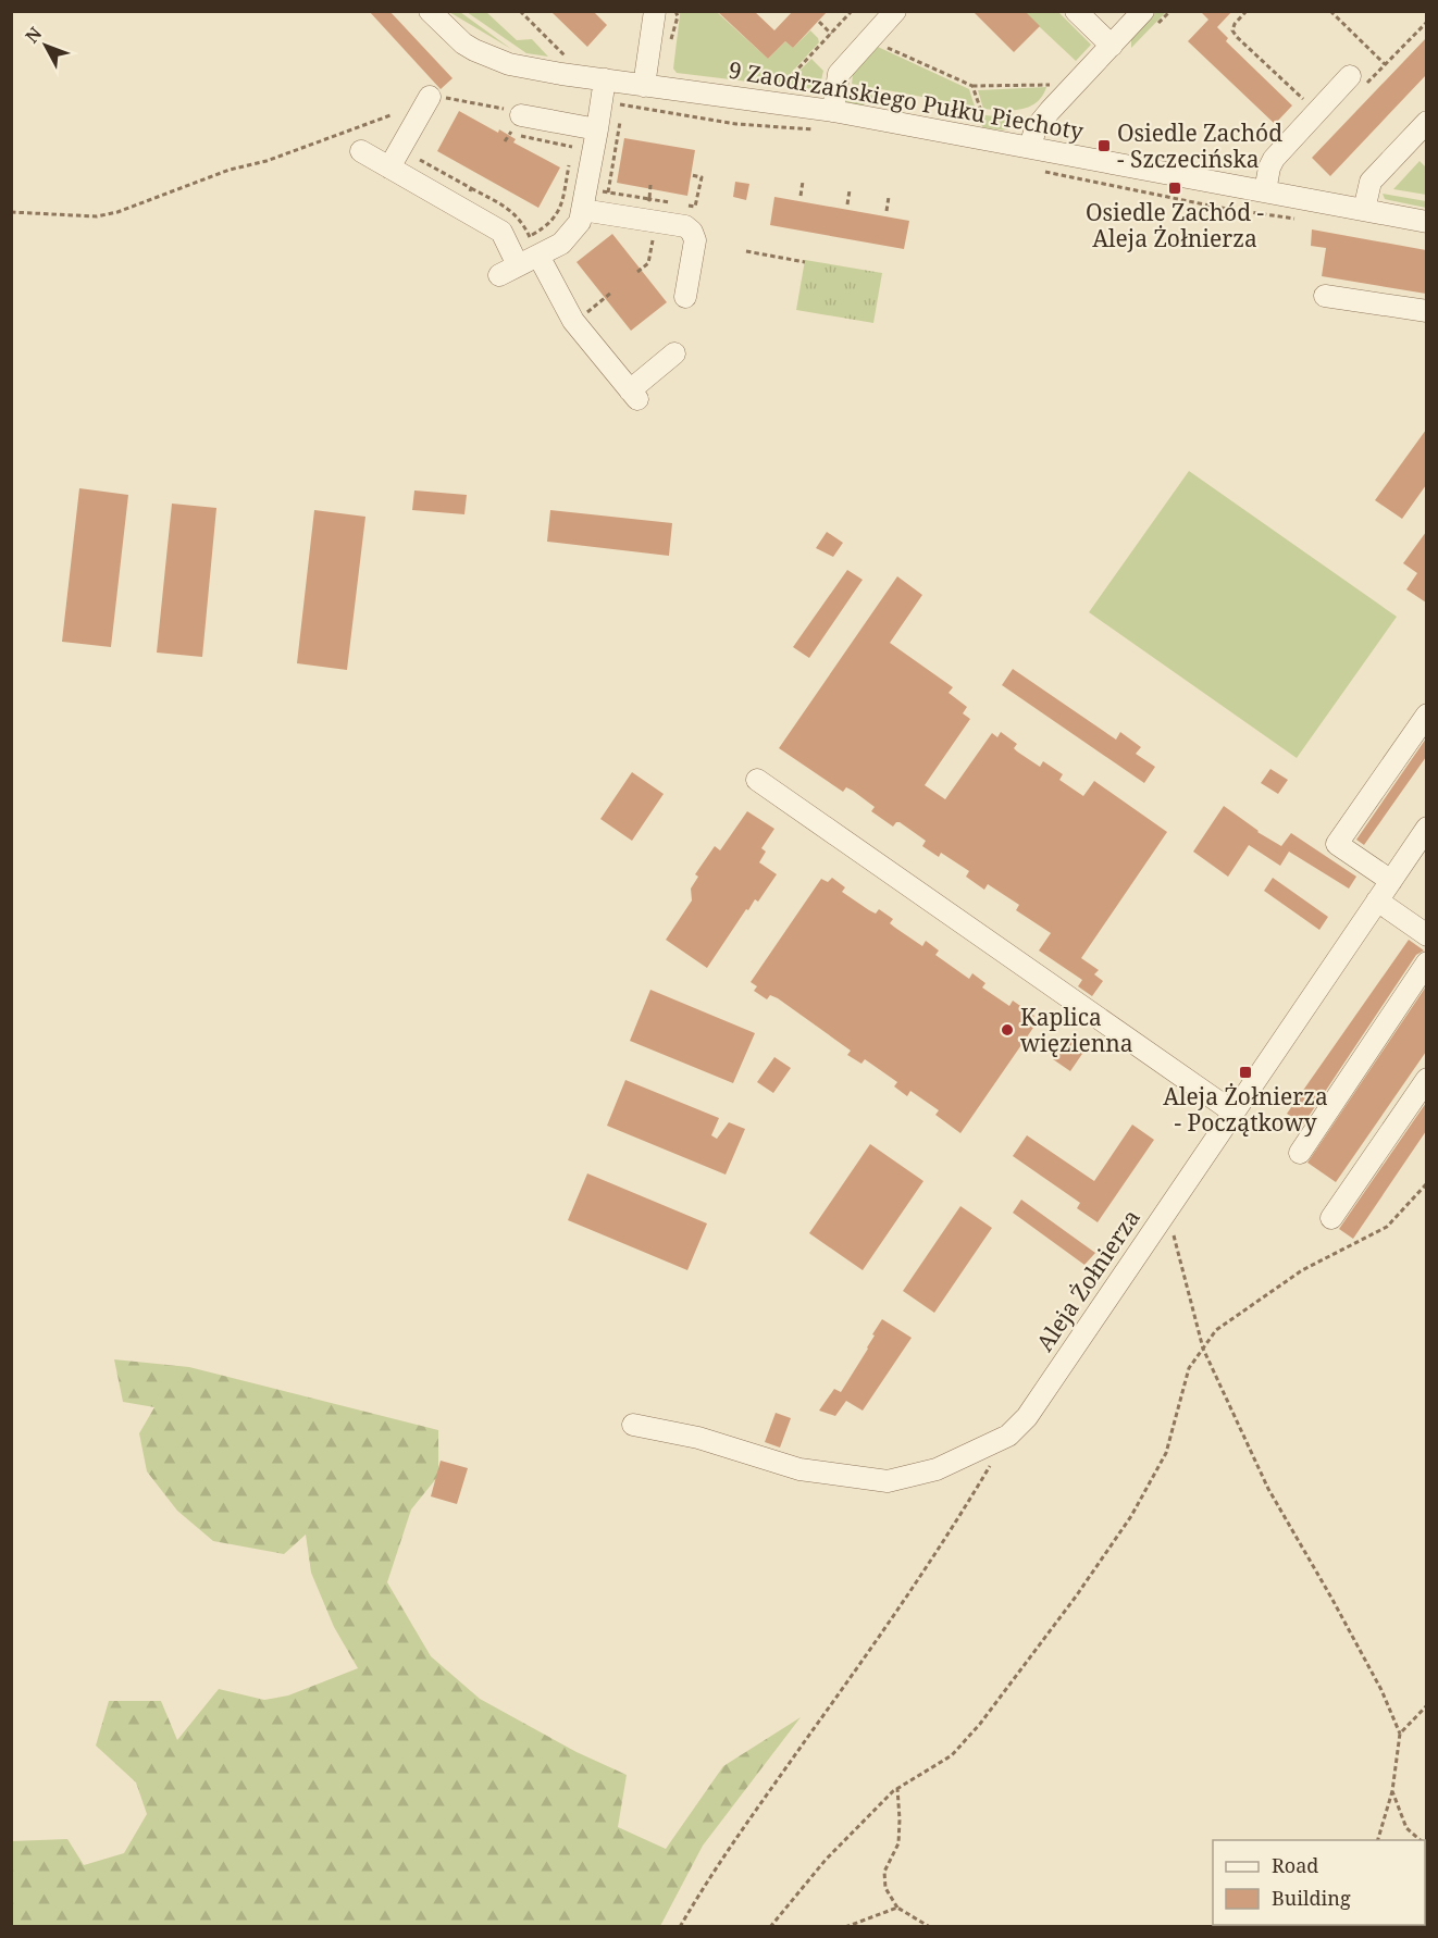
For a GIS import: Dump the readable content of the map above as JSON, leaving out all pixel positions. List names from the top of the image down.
{
  "streets": {
    "street": ["9 Zaodrzańskiego Pułku Piechoty", "Aleja Żołnierza"]
  },
  "places": {
    "transit": ["Osiedle Zachód - Szczecińska", "Osiedle Zachód - Aleja Żołnierza", "Aleja Żołnierza - Początkowy"],
    "other": ["Kaplica więzienna"]
  },
  "legend": ["Road", "Building"],
  "north": "top left"
}
